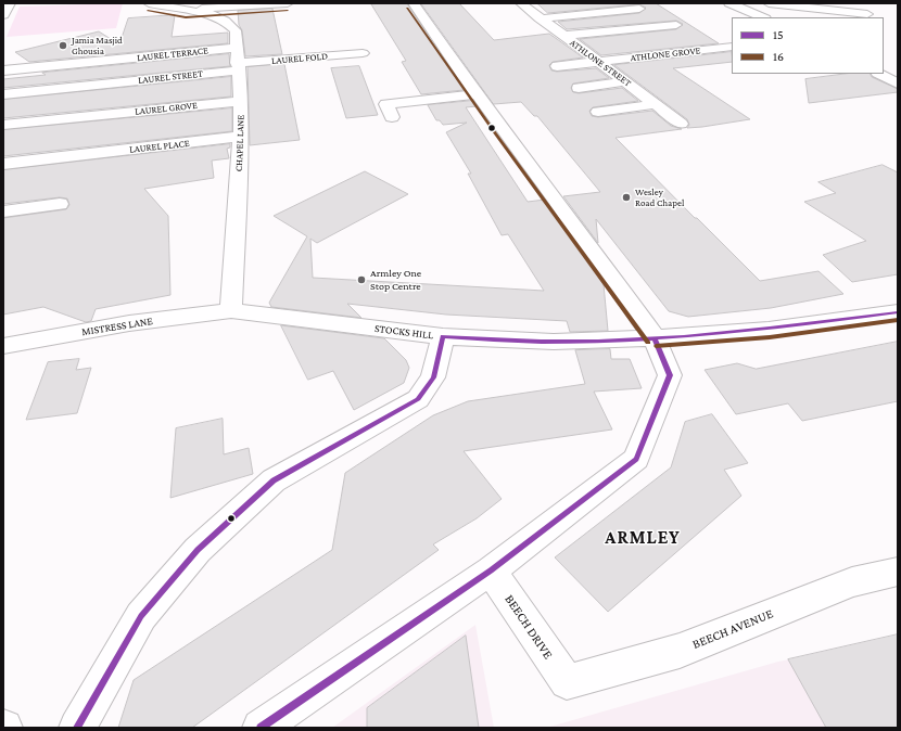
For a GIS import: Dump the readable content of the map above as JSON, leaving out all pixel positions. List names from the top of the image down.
{
  "streets": {
    "street": [
      "LAUREL TERRACE",
      "ATHLONE GROVE",
      "LAUREL FOLD",
      "ATHLONE STREET",
      "LAUREL STREET",
      "LAUREL GROVE",
      "CHAPEL LANE",
      "LAUREL PLACE",
      "MISTRESS LANE",
      "STOCKS HILL",
      "BEECH DRIVE",
      "BEECH AVENUE"
    ]
  },
  "crossings": [
    ["LAUREL TERRACE", "LAUREL FOLD"],
    ["LAUREL TERRACE", "LAUREL STREET"],
    ["LAUREL TERRACE", "CHAPEL LANE"],
    ["ATHLONE GROVE", "ATHLONE STREET"],
    ["LAUREL FOLD", "LAUREL STREET"],
    ["LAUREL FOLD", "CHAPEL LANE"],
    ["LAUREL STREET", "CHAPEL LANE"],
    ["LAUREL GROVE", "CHAPEL LANE"],
    ["CHAPEL LANE", "LAUREL PLACE"],
    ["CHAPEL LANE", "MISTRESS LANE"],
    ["CHAPEL LANE", "STOCKS HILL"],
    ["MISTRESS LANE", "STOCKS HILL"],
    ["BEECH DRIVE", "BEECH AVENUE"]
  ],
  "districts": ["ARMLEY"],
  "places": ["Jamia Masjid Ghousia", "Wesley Road Chapel", "Armley One Stop Centre"],
  "lines": ["transit line 16", "transit line 15"],
  "legend": ["15", "16"]
}
